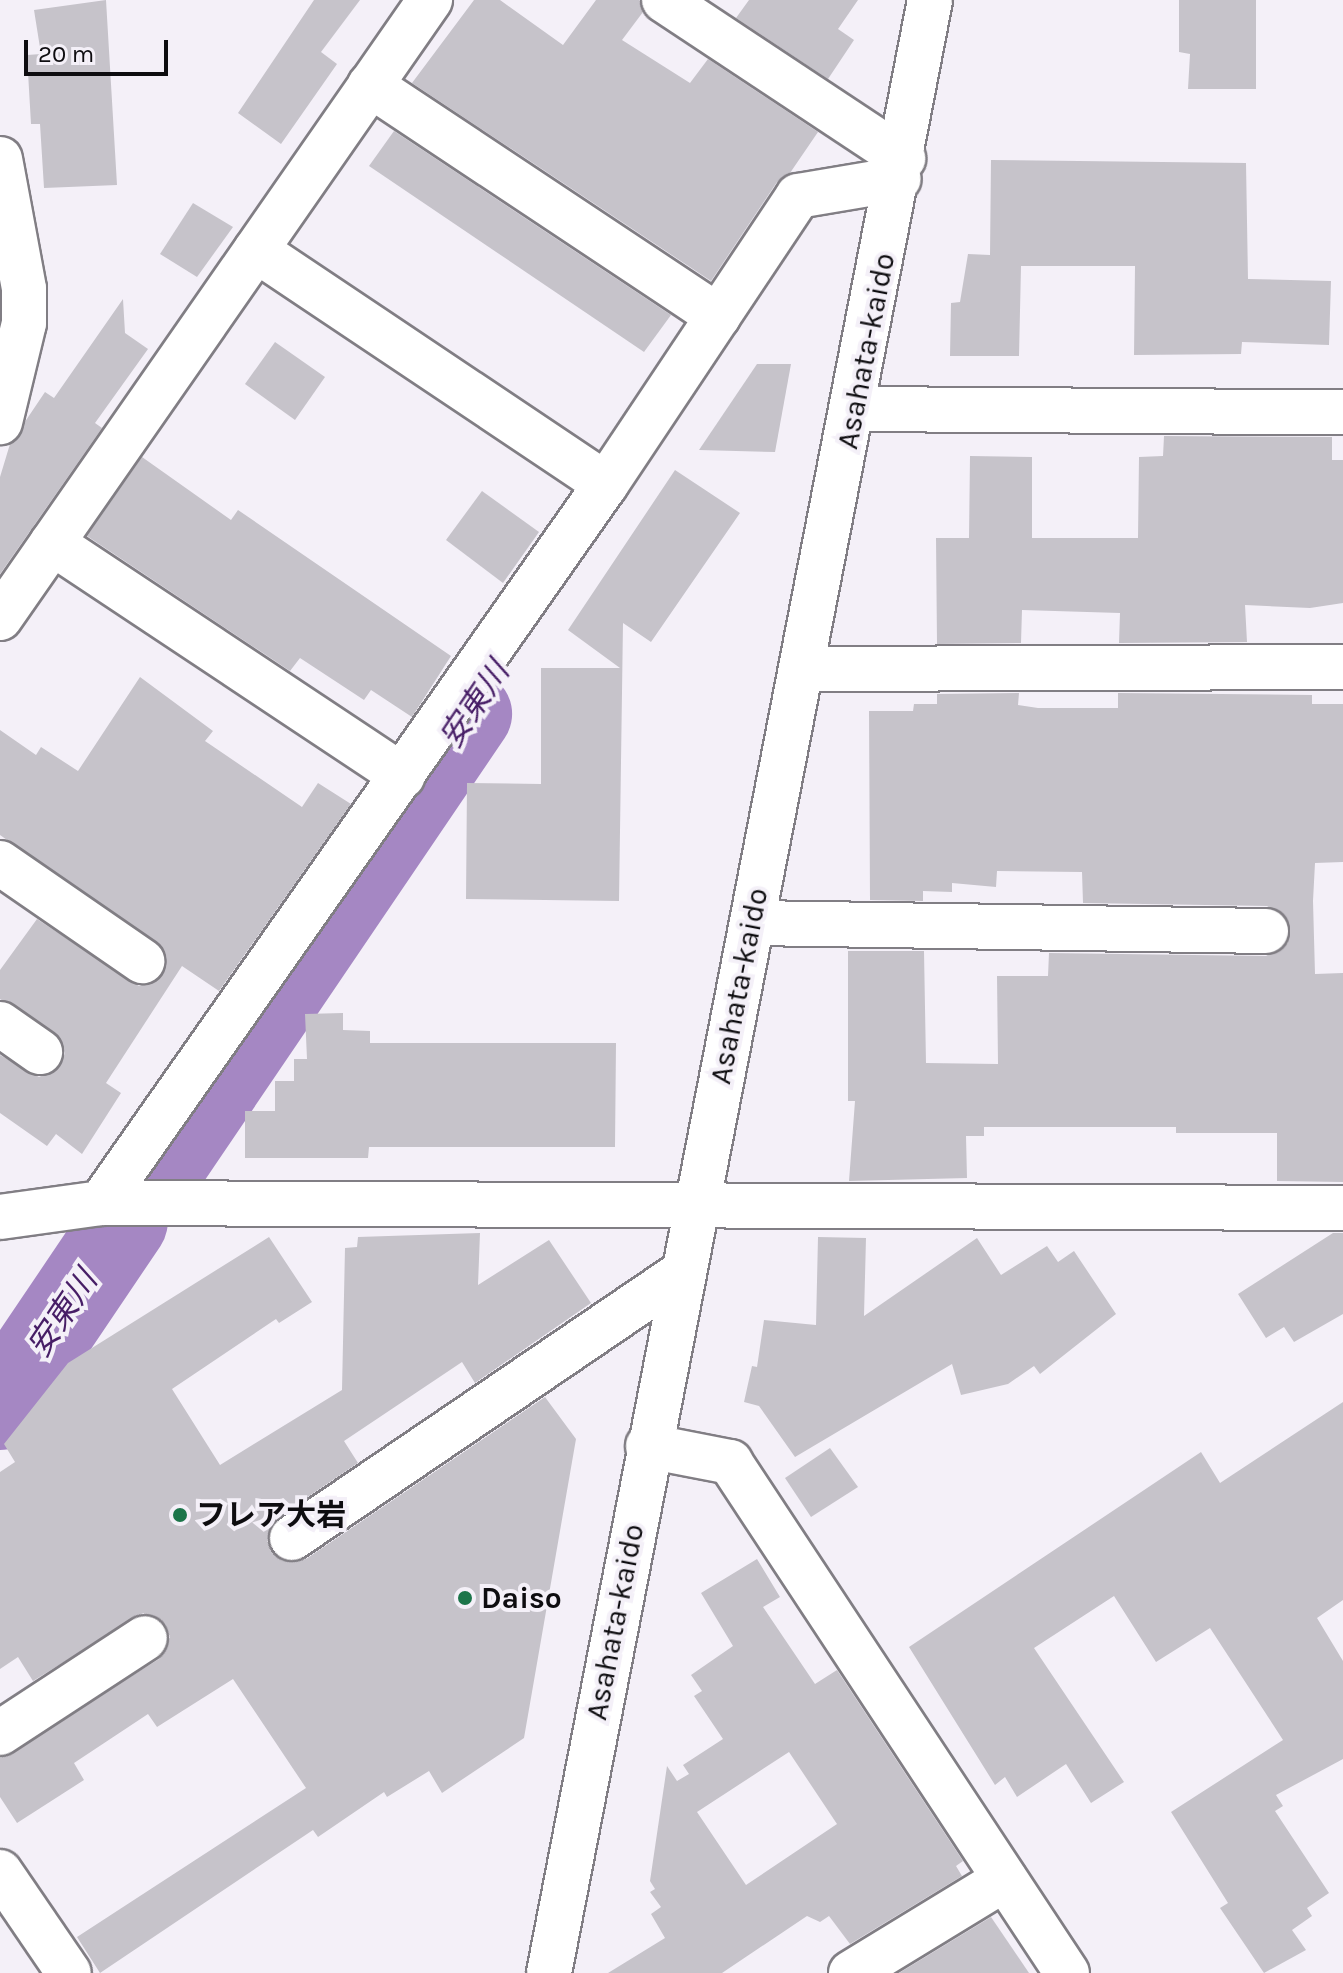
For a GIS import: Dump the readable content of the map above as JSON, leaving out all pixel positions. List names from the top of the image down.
{
  "streets": {
    "street": ["Asahata-kaido"]
  },
  "water": ["安東川"],
  "places": ["フレア大岩", "Daiso"],
  "scale_bar": "20 m"
}
